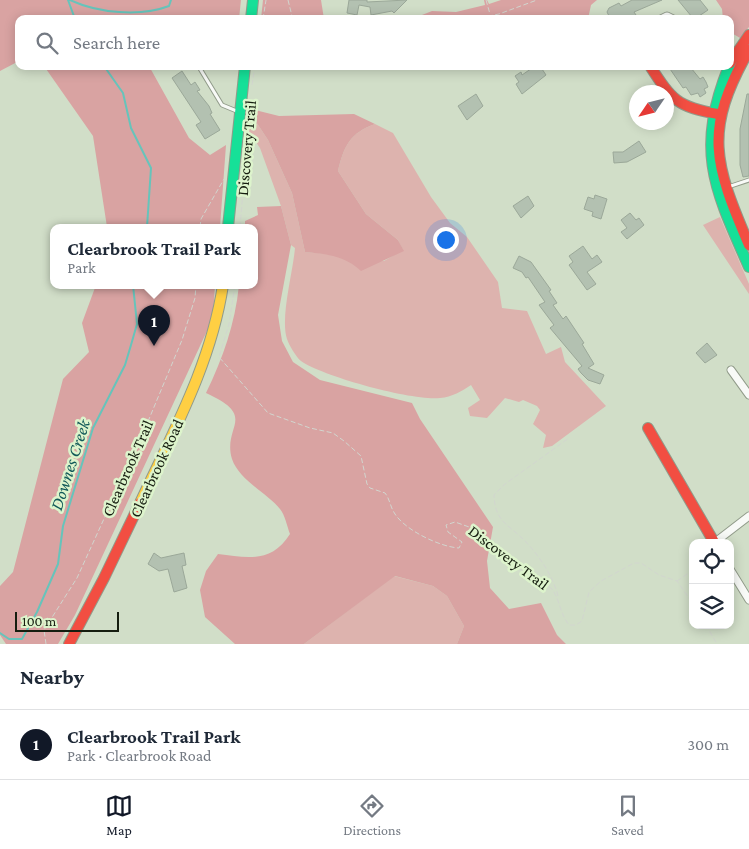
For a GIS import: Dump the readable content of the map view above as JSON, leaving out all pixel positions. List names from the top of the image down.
{
  "streets": {
    "street": ["Clearbrook Road"],
    "path": ["Discovery Trail", "Clearbrook Trail"]
  },
  "water": ["Downes Creek"],
  "scale_bar": "100 m",
  "north": "bottom left",
  "page": {
    "search": "Search here",
    "popup": ["Clearbrook Trail Park", "Park"],
    "pins": "1",
    "scale": "100 m",
    "heading": "Nearby",
    "list": [
      {
        "mark": "1",
        "name": "Clearbrook Trail Park",
        "note": "Park · Clearbrook Road",
        "value": "300 m"
      }
    ],
    "nav": ["Map", "Directions", "Saved"]
  }
}
